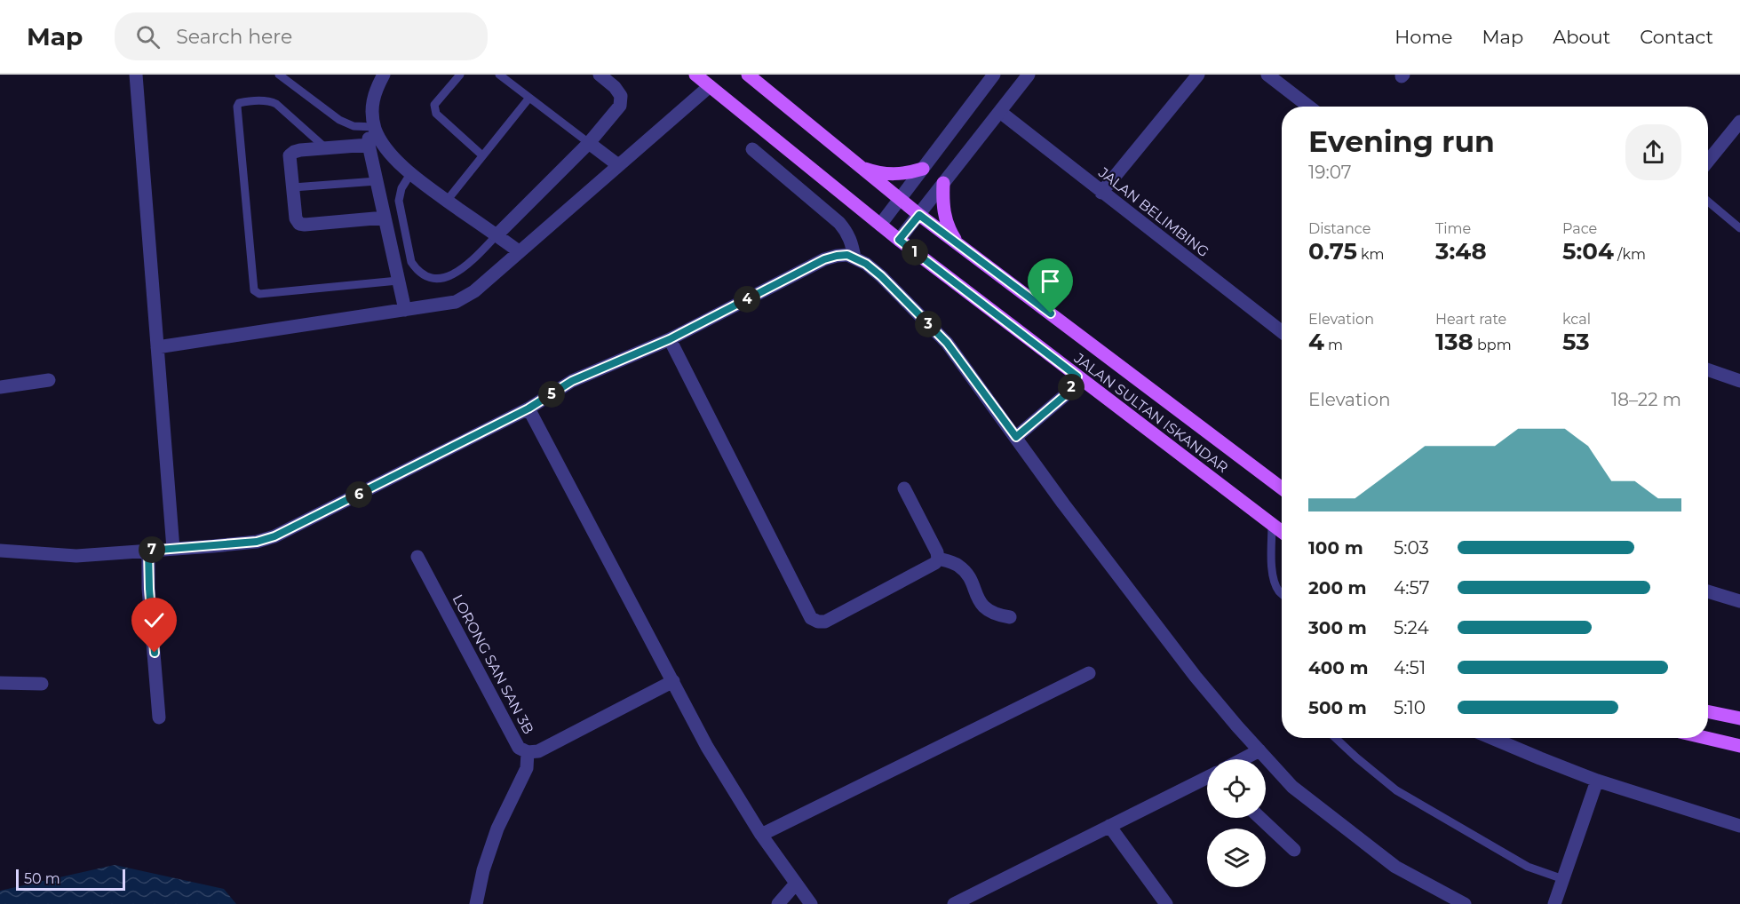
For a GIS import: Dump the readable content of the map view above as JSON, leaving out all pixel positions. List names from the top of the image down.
{
  "streets": {
    "main road": ["JALAN SULTAN ISKANDAR"],
    "street": ["JALAN BELIMBING", "LORONG SAN SAN 3B"]
  },
  "scale_bar": "50 m",
  "page": {
    "header": "Map",
    "search": "Search here",
    "nav": [
      "Home",
      "Map",
      "About",
      "Contact"
    ],
    "heading": ["Evening run", "19:07"],
    "stats": [
      ["Distance", "0.75 km"],
      ["Time", "3:48"],
      ["Pace", "5:04 /km"],
      ["Elevation", "4 m"],
      ["Heart rate", "138 bpm"],
      ["kcal", "53"]
    ],
    "pins": [
      "1",
      "4",
      "3",
      "2",
      "5",
      "6",
      "7"
    ],
    "chart": ["Elevation", "18–22 m"],
    "list": [
      {
        "name": "100 m",
        "note": "5:03"
      },
      {
        "name": "200 m",
        "note": "4:57"
      },
      {
        "name": "300 m",
        "note": "5:24"
      },
      {
        "name": "400 m",
        "note": "4:51"
      },
      {
        "name": "500 m",
        "note": "5:10"
      }
    ],
    "scale": "50 m"
  }
}
